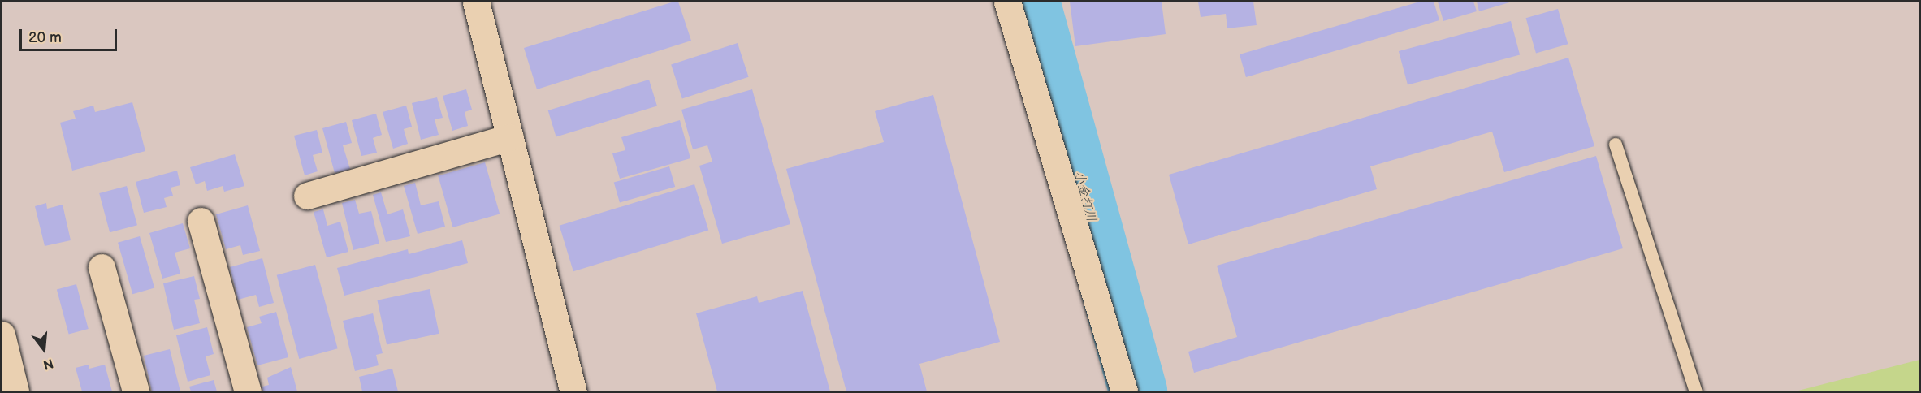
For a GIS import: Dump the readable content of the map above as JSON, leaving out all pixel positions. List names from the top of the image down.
{
  "water": ["小金打川"],
  "scale_bar": "20 m",
  "north": "bottom"
}
